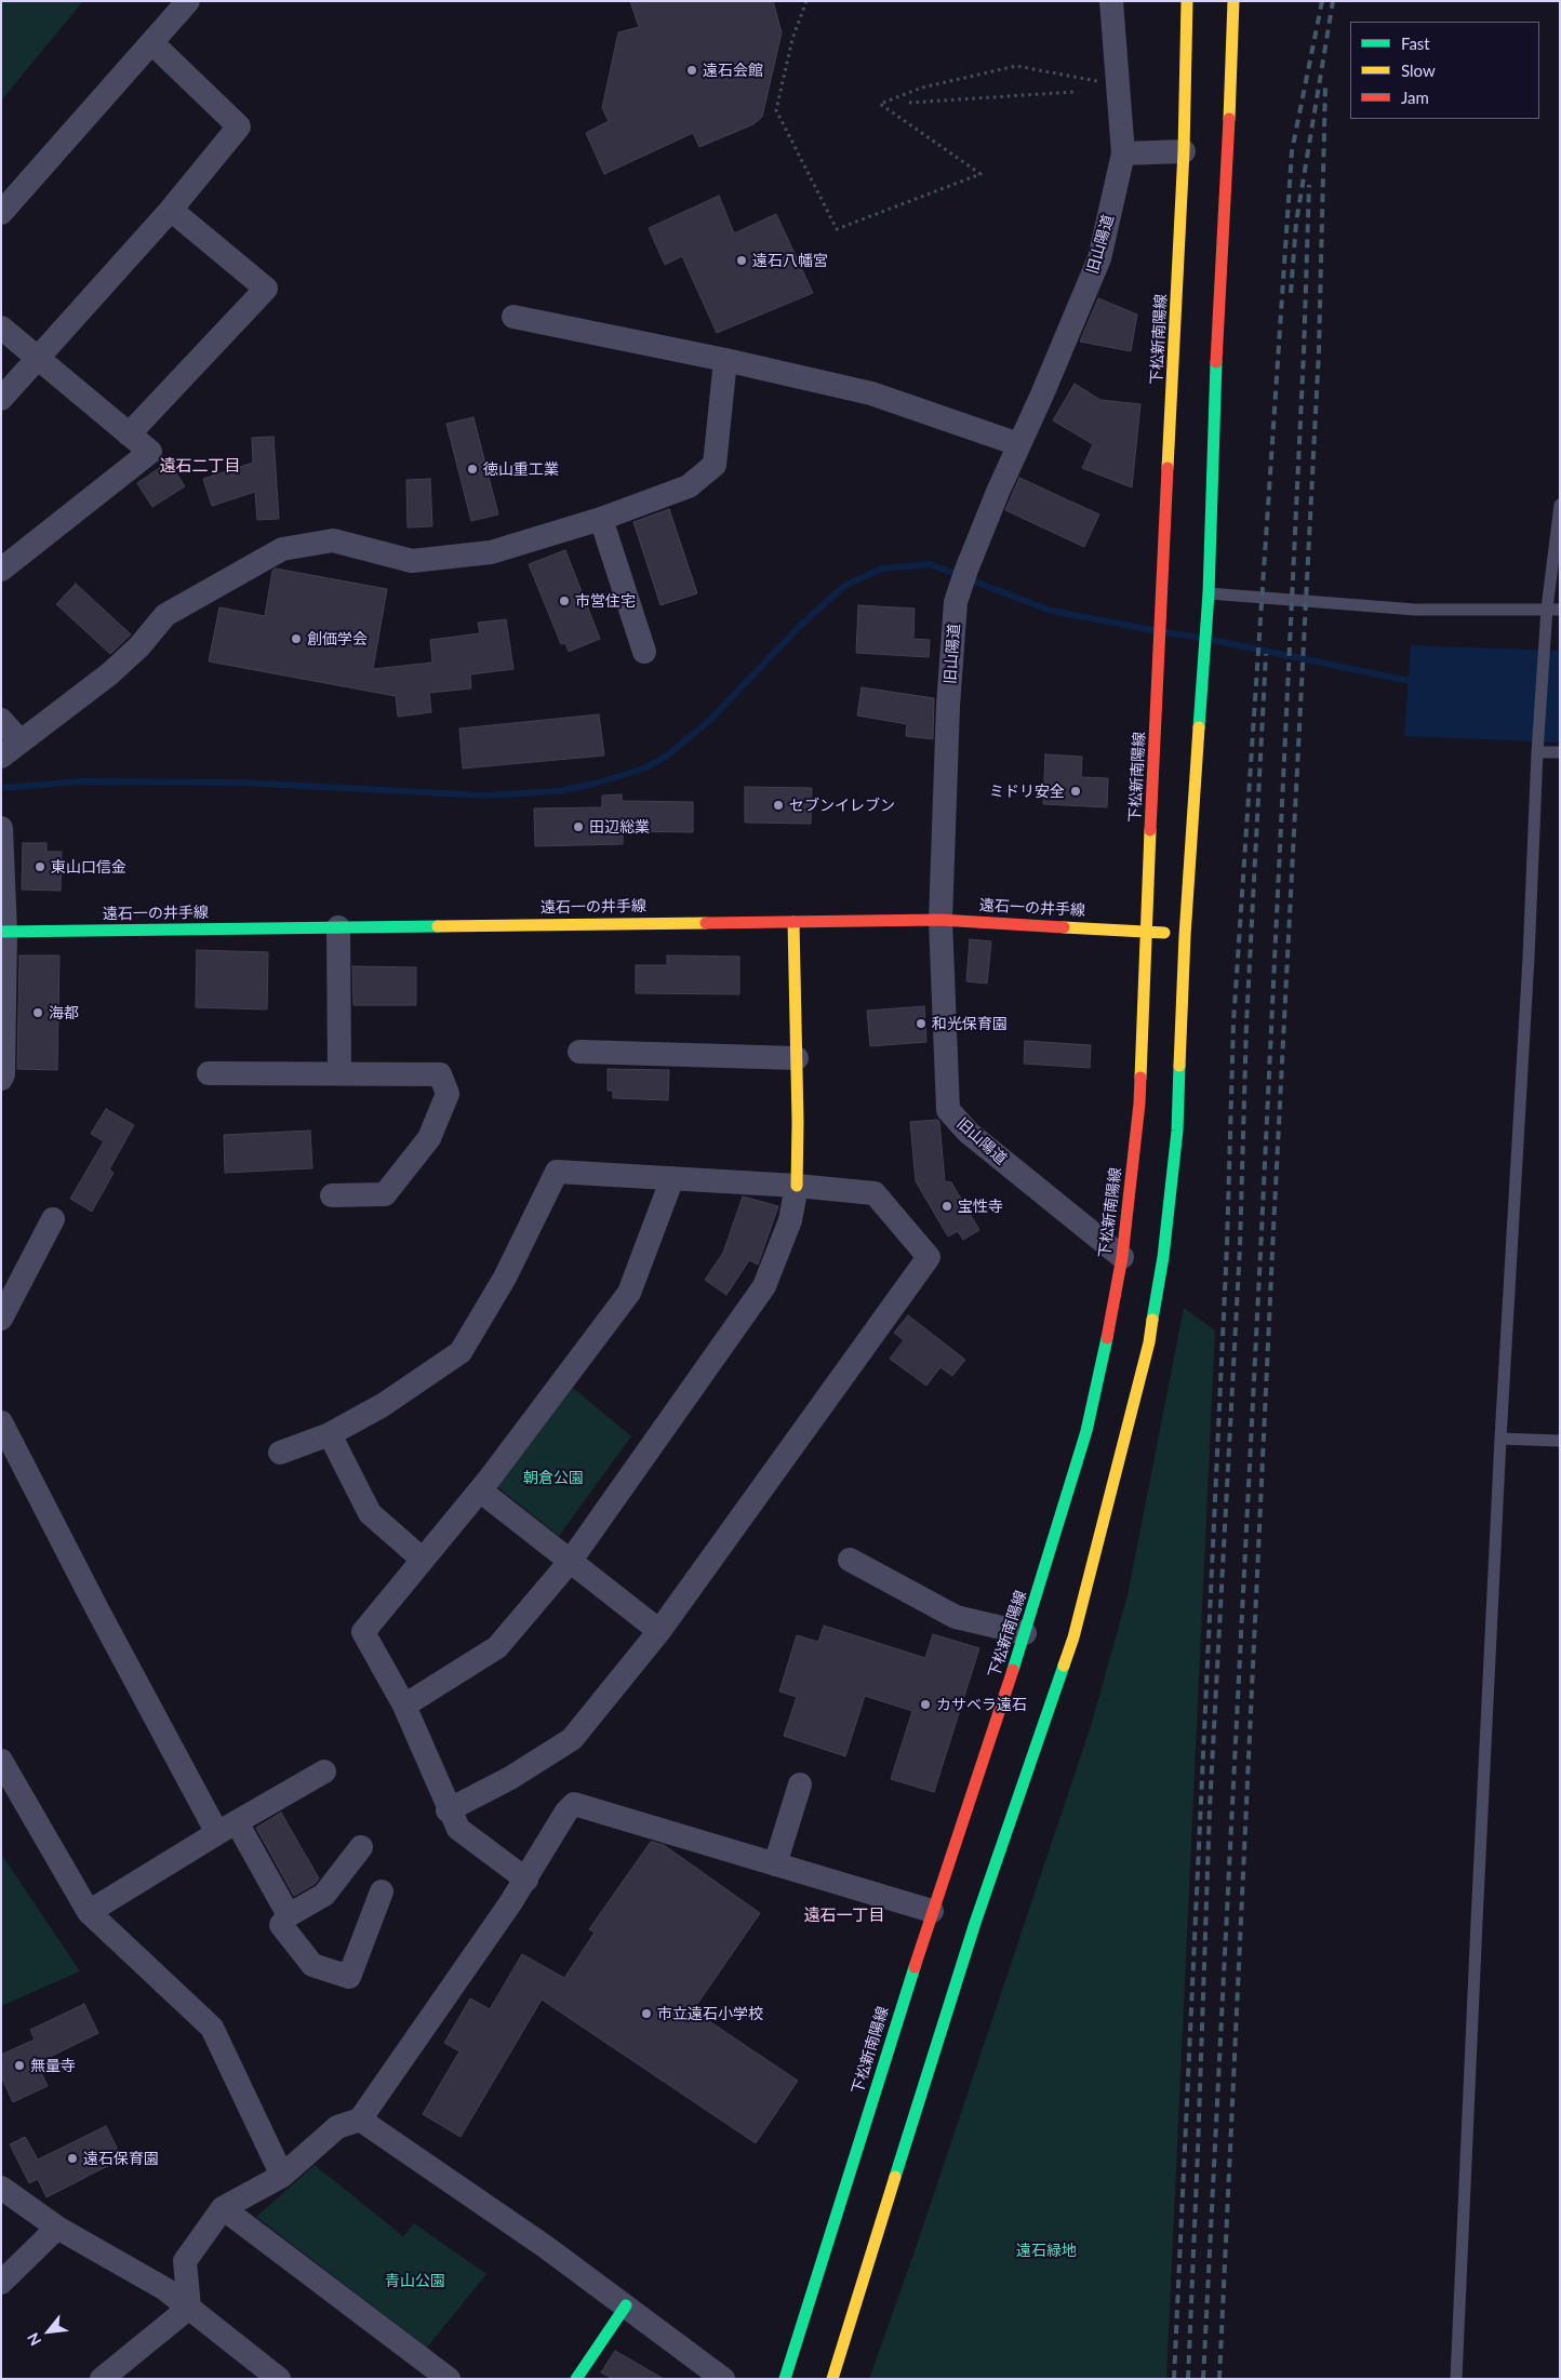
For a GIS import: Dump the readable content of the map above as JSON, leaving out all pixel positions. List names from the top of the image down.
{
  "streets": {
    "main road": ["下松新南陽線", "遠石一の井手線"],
    "street": ["旧山陽道"]
  },
  "crossings": [
    ["旧山陽道", "下松新南陽線"],
    ["旧山陽道", "遠石一の井手線"],
    ["下松新南陽線", "遠石一の井手線"]
  ],
  "districts": ["遠石二丁目", "遠石一丁目"],
  "parks": ["朝倉公園", "遠石緑地", "青山公園"],
  "places": [
    "遠石会館",
    "遠石八幡宮",
    "徳山重工業",
    "市営住宅",
    "創価学会",
    "ミドリ安全",
    "セブンイレブン",
    "田辺総業",
    "東山口信金",
    "海都",
    "和光保育園",
    "宝性寺",
    "カサベラ遠石",
    "市立遠石小学校",
    "無量寺",
    "遠石保育園"
  ],
  "legend": ["Fast", "Slow", "Jam"],
  "north": "bottom left"
}
